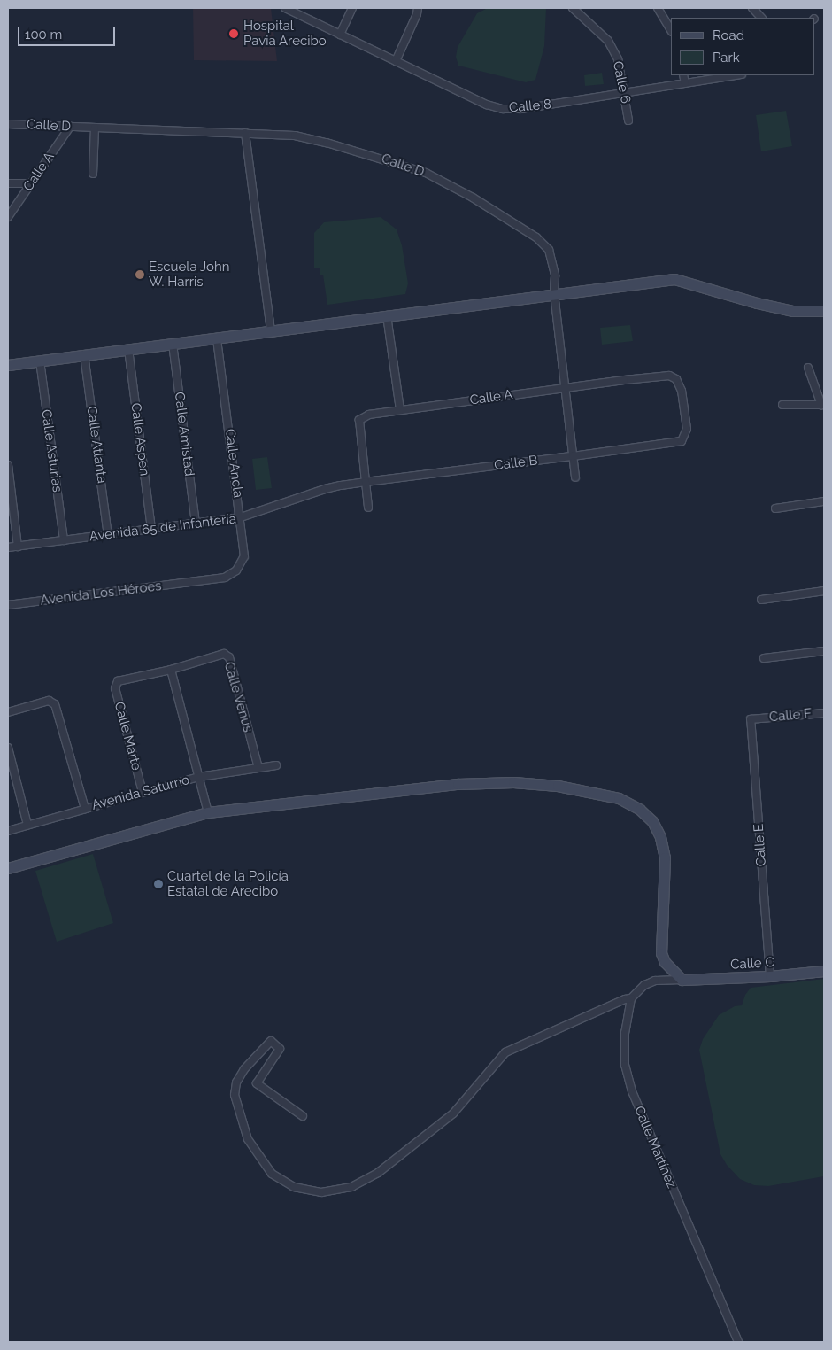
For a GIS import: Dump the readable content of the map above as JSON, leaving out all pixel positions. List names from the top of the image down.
{
  "streets": {
    "street": [
      "Calle 6",
      "Calle 8",
      "Calle D",
      "Calle A",
      "Calle Amistad",
      "Calle Aspen",
      "Calle Atlanta",
      "Calle Asturias",
      "Calle Ancla",
      "Calle B",
      "Avenida 65 de Infantería",
      "Avenida Los Héroes",
      "Calle Venus",
      "Calle F",
      "Calle Marte",
      "Avenida Saturno",
      "Calle E",
      "Calle C",
      "Calle Martínez"
    ]
  },
  "crossings": [
    ["Calle 6", "Calle 8"],
    ["Calle D", "Calle A"],
    ["Calle D", "Calle B"],
    ["Calle A", "Calle B"],
    ["Calle Amistad", "Avenida 65 de Infantería"],
    ["Calle Aspen", "Avenida 65 de Infantería"],
    ["Calle Atlanta", "Avenida 65 de Infantería"],
    ["Calle Asturias", "Avenida 65 de Infantería"],
    ["Calle Ancla", "Avenida 65 de Infantería"],
    ["Calle Ancla", "Avenida Los Héroes"],
    ["Calle B", "Avenida 65 de Infantería"],
    ["Calle Venus", "Calle Marte"],
    ["Calle Venus", "Avenida Saturno"],
    ["Calle F", "Calle E"],
    ["Calle Marte", "Avenida Saturno"],
    ["Calle E", "Calle C"]
  ],
  "places": ["Hospital Pavia Arecibo", "Escuela John W. Harris", "Cuartel de la Policía Estatal de Arecibo"],
  "legend": ["Road", "Park"],
  "scale_bar": "100 m"
}
